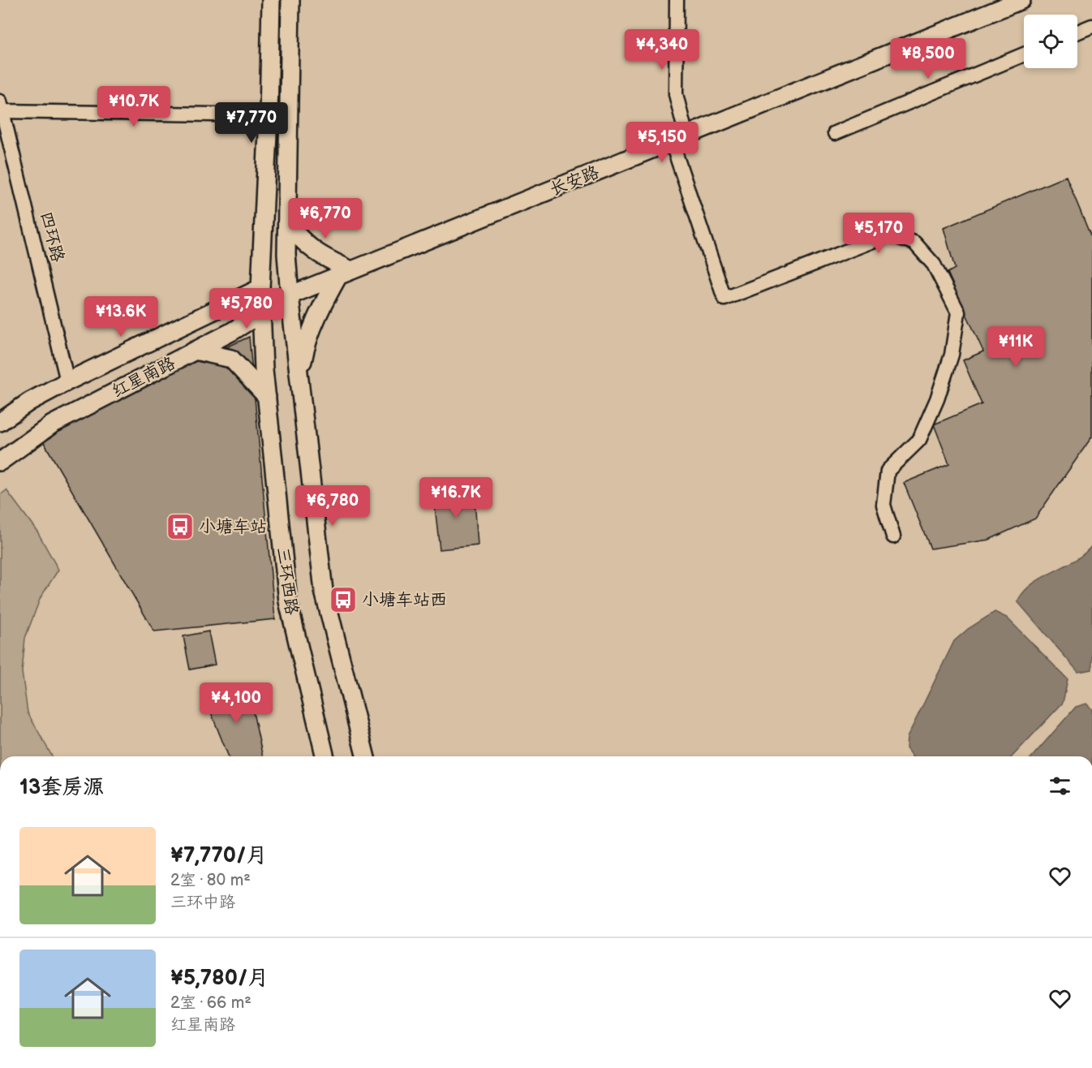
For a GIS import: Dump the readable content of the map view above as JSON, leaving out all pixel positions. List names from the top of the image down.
{
  "streets": {
    "main road": ["长安路", "红星南路", "三环西路"],
    "street": ["四环路"]
  },
  "crossings": [
    ["长安路", "红星南路"],
    ["四环路", "红星南路"],
    ["红星南路", "三环西路"]
  ],
  "places": {
    "bus stop": ["小塘车站", "小塘车站西"]
  },
  "page": {
    "price": [
      "¥4,340",
      "¥8,500",
      "¥10.7K",
      "¥7,770",
      "¥5,150",
      "¥6,770",
      "¥5,170",
      "¥5,780",
      "¥13.6K",
      "¥11K",
      "¥16.7K",
      "¥6,780",
      "¥4,100"
    ],
    "heading": "13套房源",
    "list": [
      {
        "name": "¥7,770/月",
        "note": "2室 · 80 m² · 三环中路"
      },
      {
        "name": "¥5,780/月",
        "note": "2室 · 66 m² · 红星南路"
      }
    ]
  }
}
